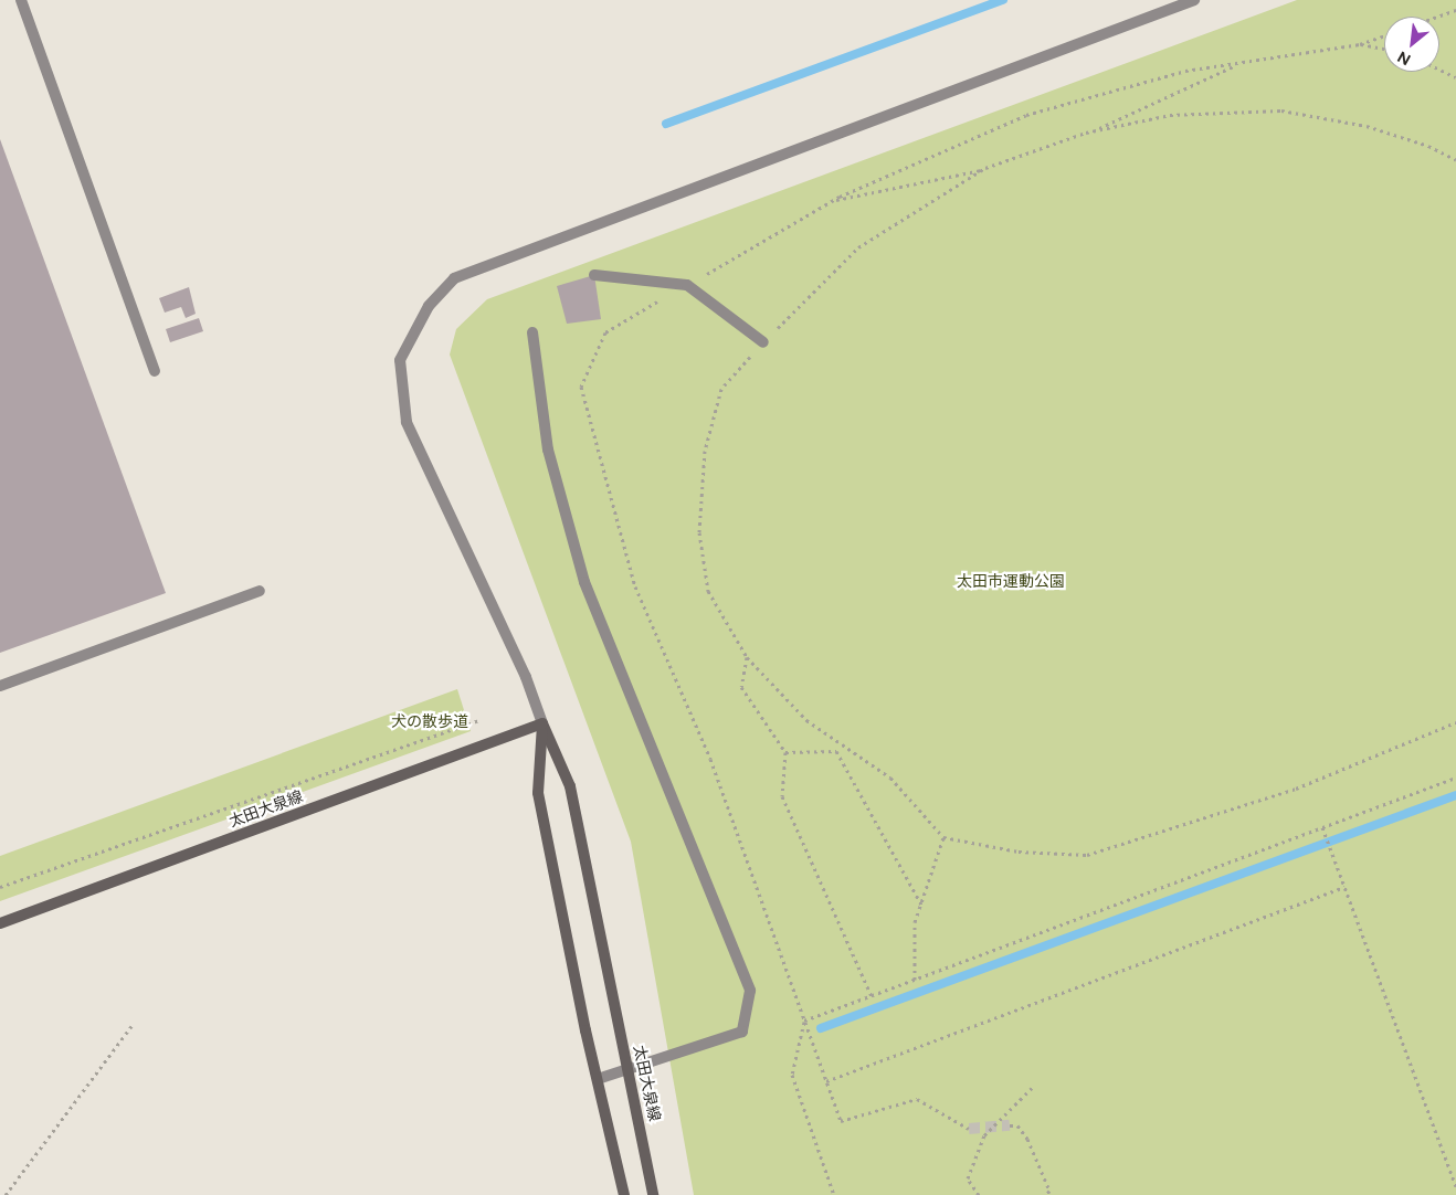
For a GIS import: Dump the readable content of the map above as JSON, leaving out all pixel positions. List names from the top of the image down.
{
  "streets": {
    "main road": ["太田大泉線"]
  },
  "parks": ["太田市運動公園", "犬の散歩道"],
  "north": "bottom left"
}
